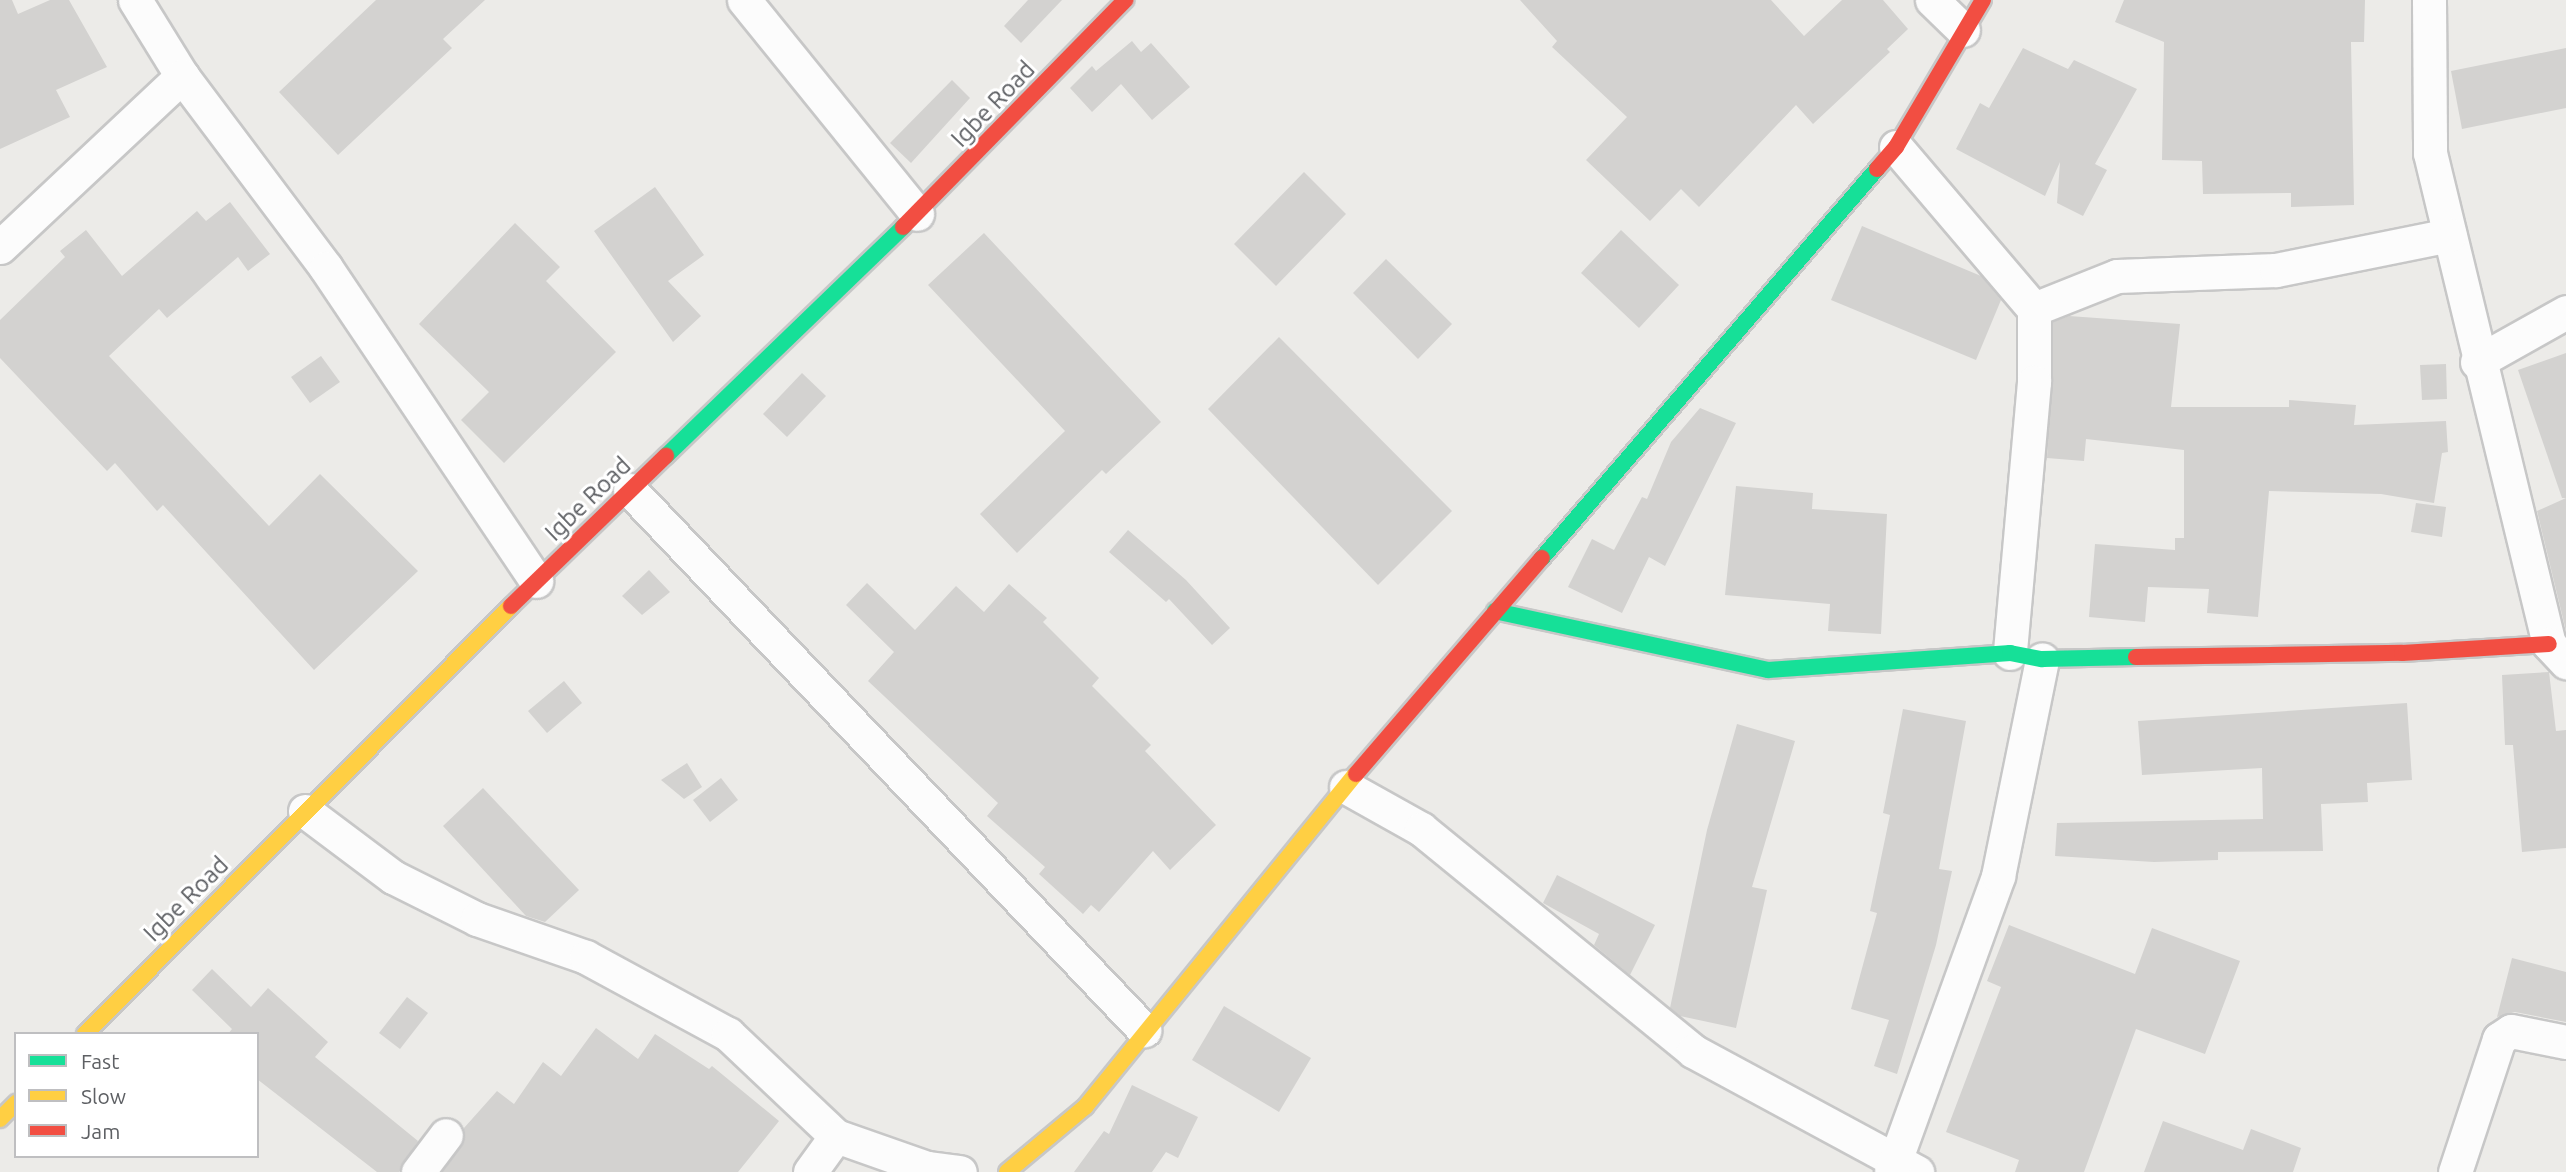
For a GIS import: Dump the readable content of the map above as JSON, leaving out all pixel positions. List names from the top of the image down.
{
  "streets": {
    "street": ["Igbe Road"]
  },
  "legend": ["Fast", "Slow", "Jam"]
}
